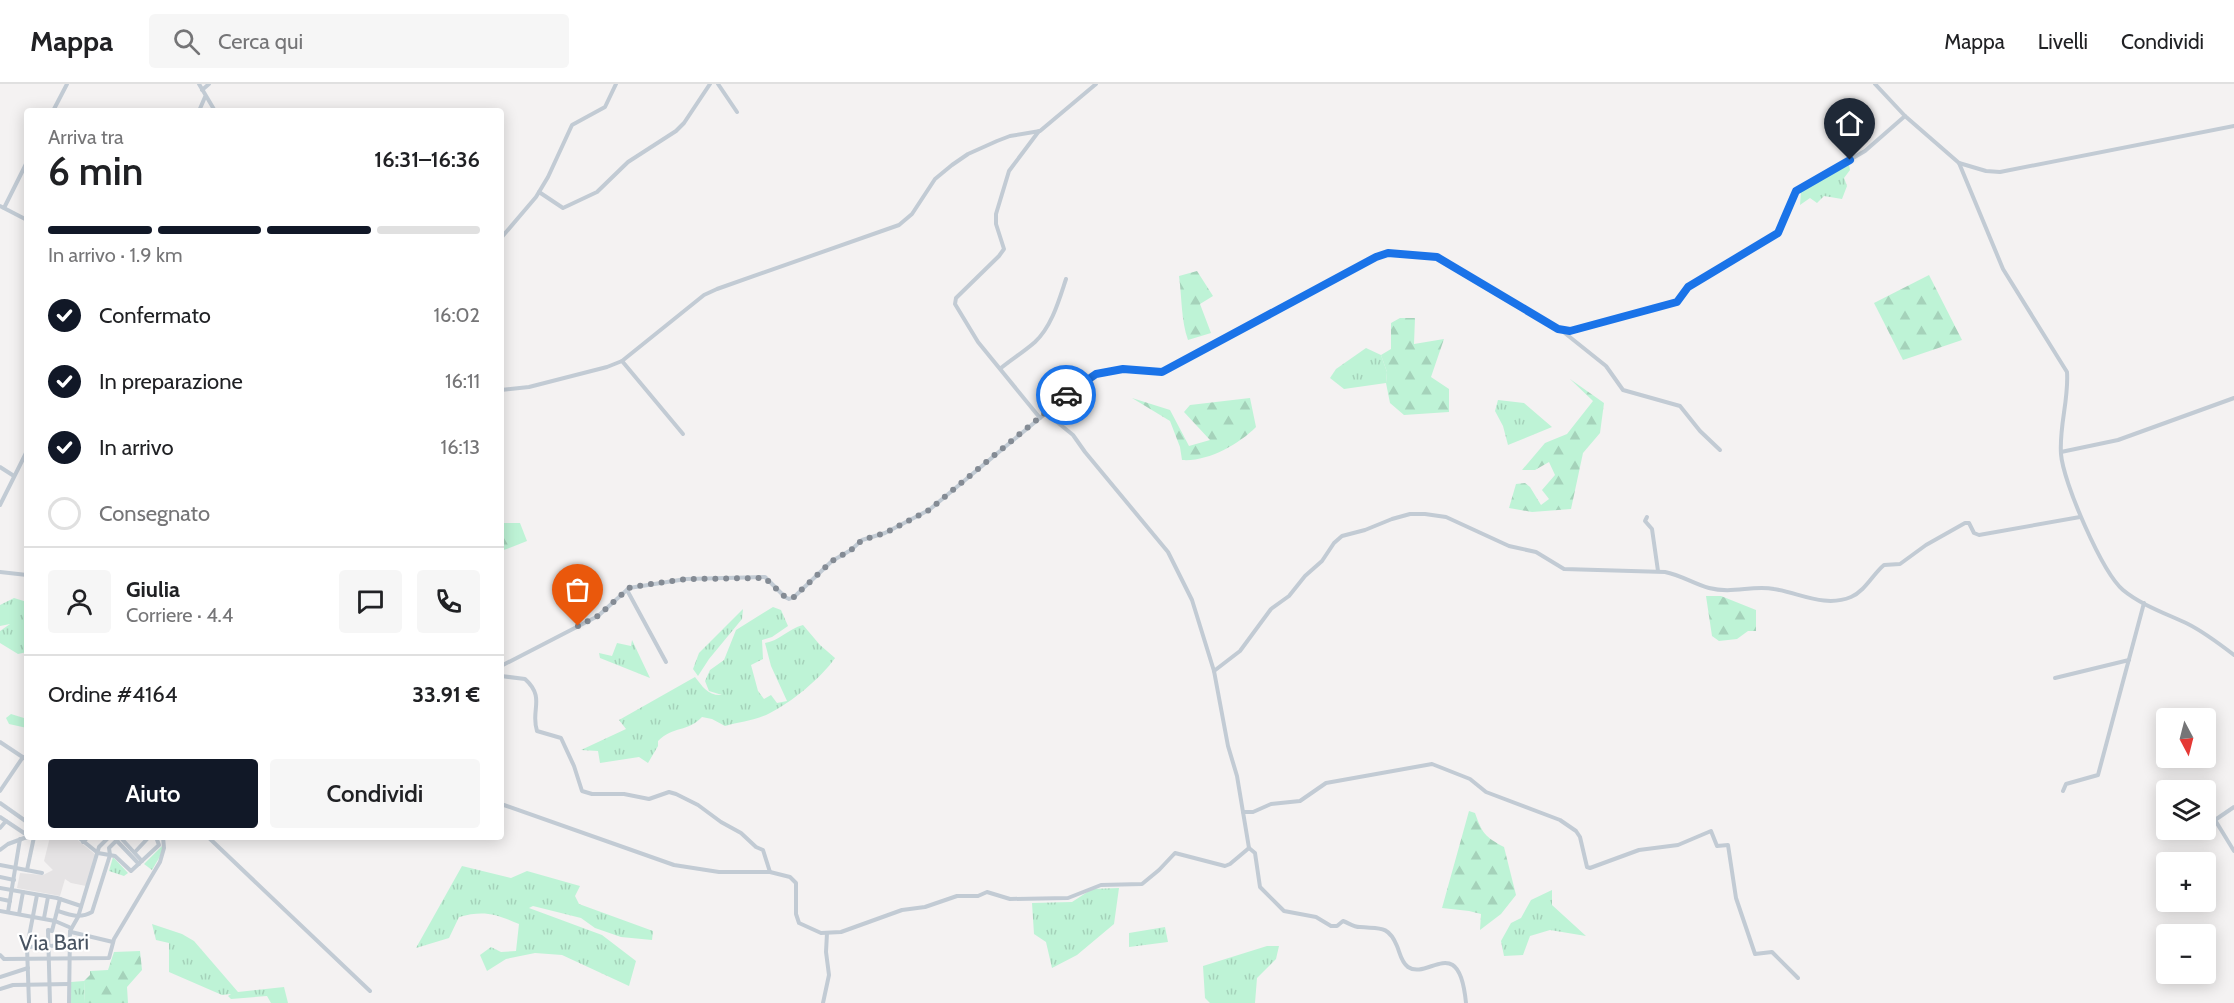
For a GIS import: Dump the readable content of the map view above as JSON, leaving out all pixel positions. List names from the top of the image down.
{
  "streets": {
    "street": ["Via Bari"]
  },
  "north": "bottom",
  "page": {
    "header": "Mappa",
    "search": "Cerca qui",
    "nav": ["Mappa", "Livelli", "Condividi"],
    "heading": ["6 min", "Arriva tra", "16:31–16:36"],
    "panel": [
      "Giulia",
      "Corriere · 4.4",
      "Ordine #4164",
      "33.91 €"
    ],
    "bar": "In arrivo · 1.9 km",
    "list": [
      ["Confermato", "16:02"],
      ["In preparazione", "16:11"],
      ["In arrivo", "16:13"],
      "Consegnato"
    ],
    "map_buttons": ["+", "−"],
    "buttons": ["Aiuto", "Condividi"]
  }
}
